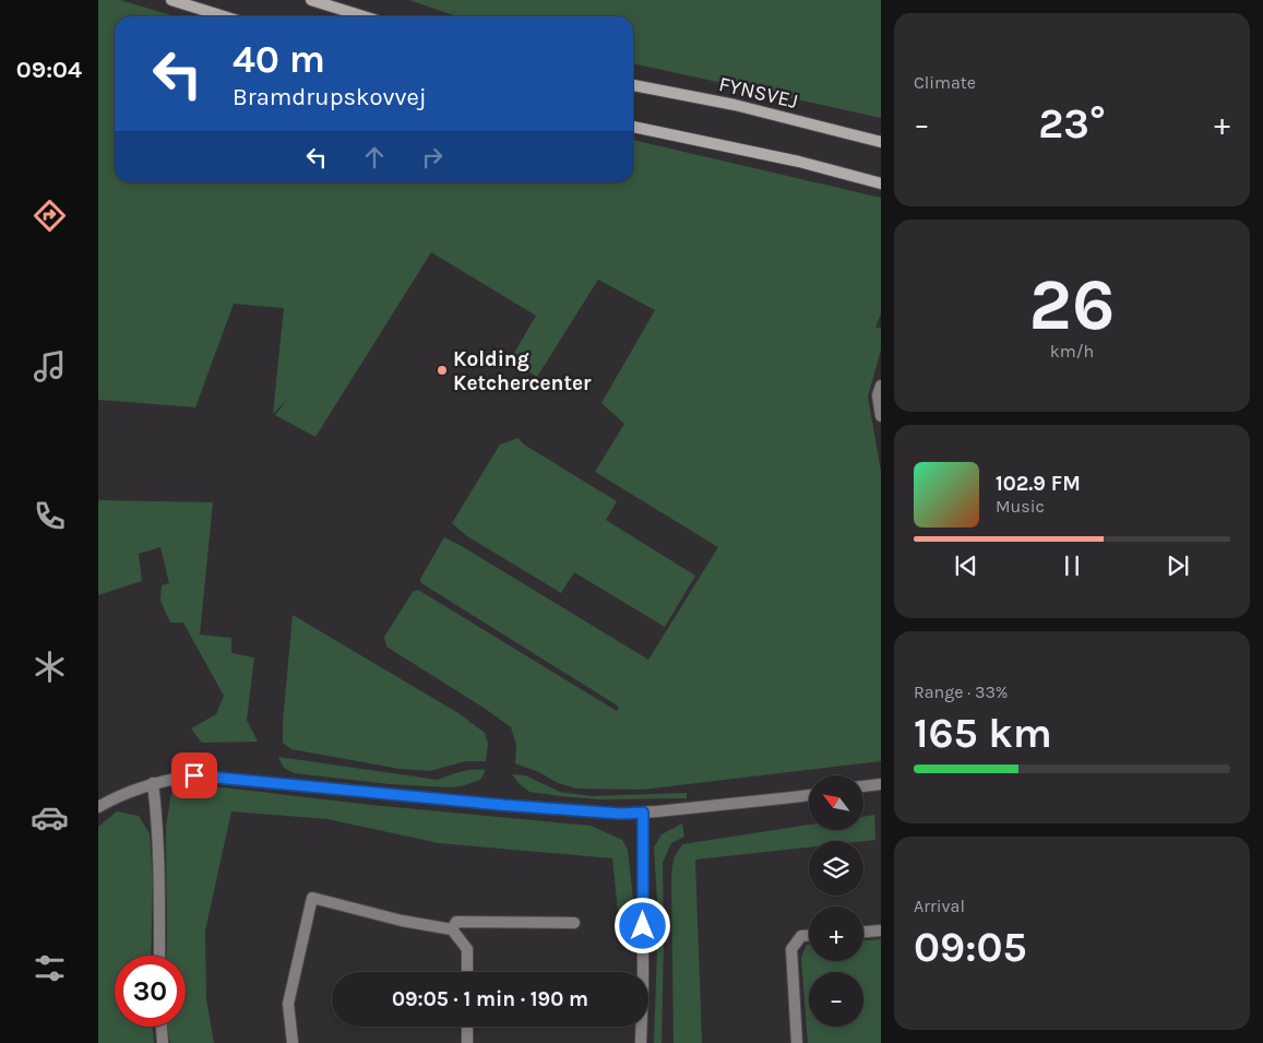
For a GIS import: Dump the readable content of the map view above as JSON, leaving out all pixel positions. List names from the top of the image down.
{
  "streets": {
    "main road": ["FYNSVEJ"]
  },
  "places": ["Kolding Ketchercenter"],
  "north": "top left",
  "page": {
    "tabs": "09:04",
    "tile": [
      "Climate",
      ["26", "km/h"],
      ["Range · 33%", "165 km"],
      ["Arrival", "09:05"]
    ],
    "turn": ["40 m", "Bramdrupskovvej"],
    "heat": ["−", "23°", "+"],
    "song": ["102.9 FM", "Music"],
    "map_buttons": ["+", "−"],
    "limit": "30",
    "trip": "09:05 · 1 min · 190 m"
  }
}
